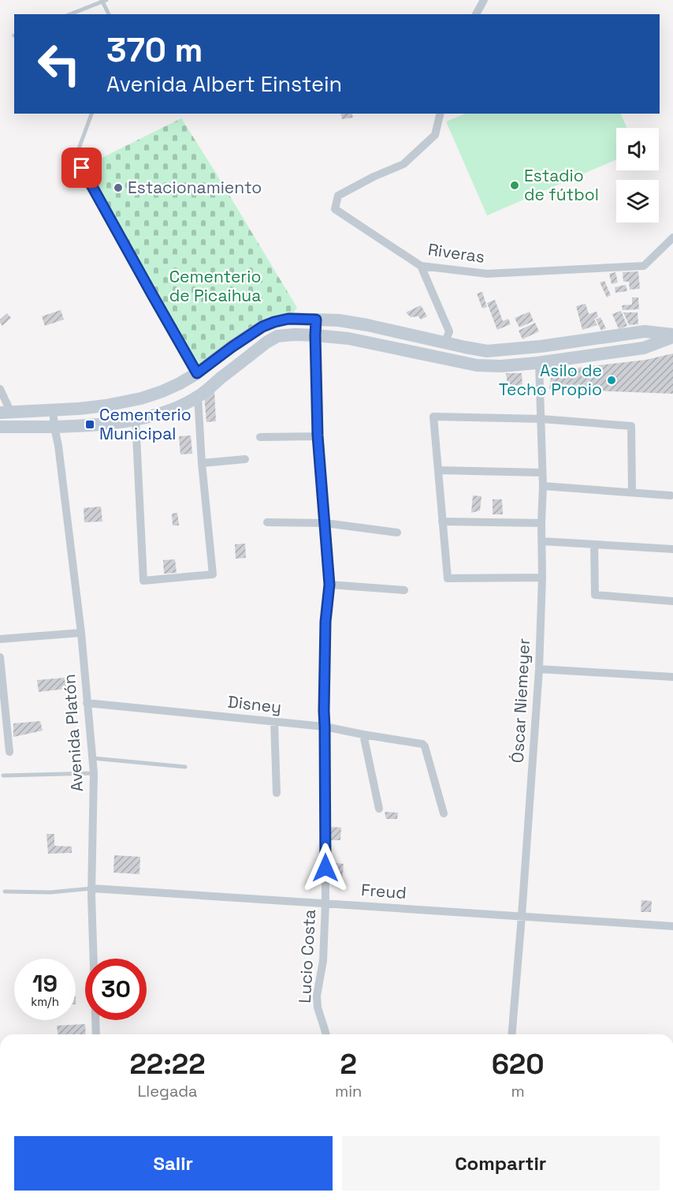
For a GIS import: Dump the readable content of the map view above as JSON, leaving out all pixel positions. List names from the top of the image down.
{
  "streets": {
    "street": [
      "Riveras",
      "Óscar Niemeyer",
      "Disney",
      "Avenida Platón",
      "Freud",
      "Lucio Costa"
    ]
  },
  "crossings": [
    ["Óscar Niemeyer", "Freud"],
    ["Disney", "Avenida Platón"],
    ["Disney", "Lucio Costa"],
    ["Avenida Platón", "Freud"],
    ["Freud", "Lucio Costa"]
  ],
  "parks": ["Cementerio de Picaihua"],
  "places": {
    "other": ["Estadio de fútbol", "Estacionamiento", "Asilo de Techo Propio"],
    "transit": ["Cementerio Municipal"]
  },
  "page": {
    "turn": ["370 m", "Avenida Albert Einstein"],
    "speed": "19 km/h",
    "limit": "30",
    "eta": [
      "22:22",
      "Llegada",
      "2",
      "min",
      "620",
      "m"
    ],
    "buttons": ["Salir", "Compartir"]
  }
}
